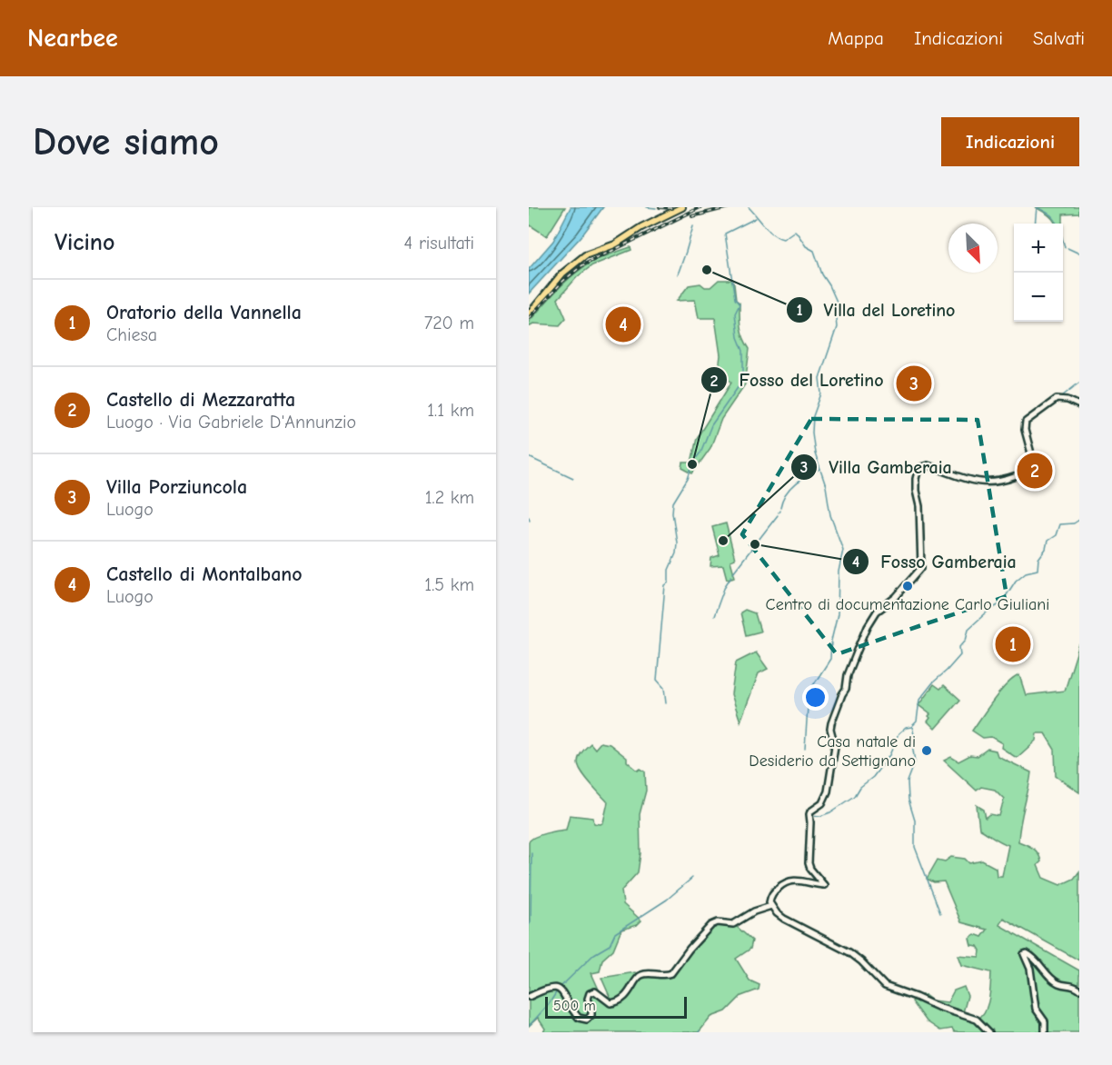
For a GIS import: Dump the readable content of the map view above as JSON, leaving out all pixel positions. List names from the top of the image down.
{
  "places": [
    "Villa del Loretino",
    "Fosso del Loretino",
    "Villa Gamberaia",
    "Fosso Gamberaia",
    "Centro di documentazione Carlo Giuliani",
    "Casa natale di Desiderio da Settignano"
  ],
  "scale_bar": "500 m",
  "north": "bottom right",
  "page": {
    "header": "Nearbee",
    "nav": ["Mappa", "Indicazioni", "Salvati"],
    "buttons": "Indicazioni",
    "title": "Dove siamo",
    "heading": ["Vicino", "4 risultati"],
    "map_buttons": ["+", "−"],
    "list": [
      {
        "mark": "1",
        "name": "Oratorio della Vannella",
        "note": "Chiesa",
        "value": "720 m"
      },
      {
        "mark": "2",
        "name": "Castello di Mezzaratta",
        "note": "Luogo · Via Gabriele D'Annunzio",
        "value": "1.1 km"
      },
      {
        "mark": "3",
        "name": "Villa Porziuncola",
        "note": "Luogo",
        "value": "1.2 km"
      },
      {
        "mark": "4",
        "name": "Castello di Montalbano",
        "note": "Luogo",
        "value": "1.5 km"
      }
    ],
    "pins": [
      "4",
      "3",
      "2",
      "1"
    ],
    "scale": "500 m"
  }
}
